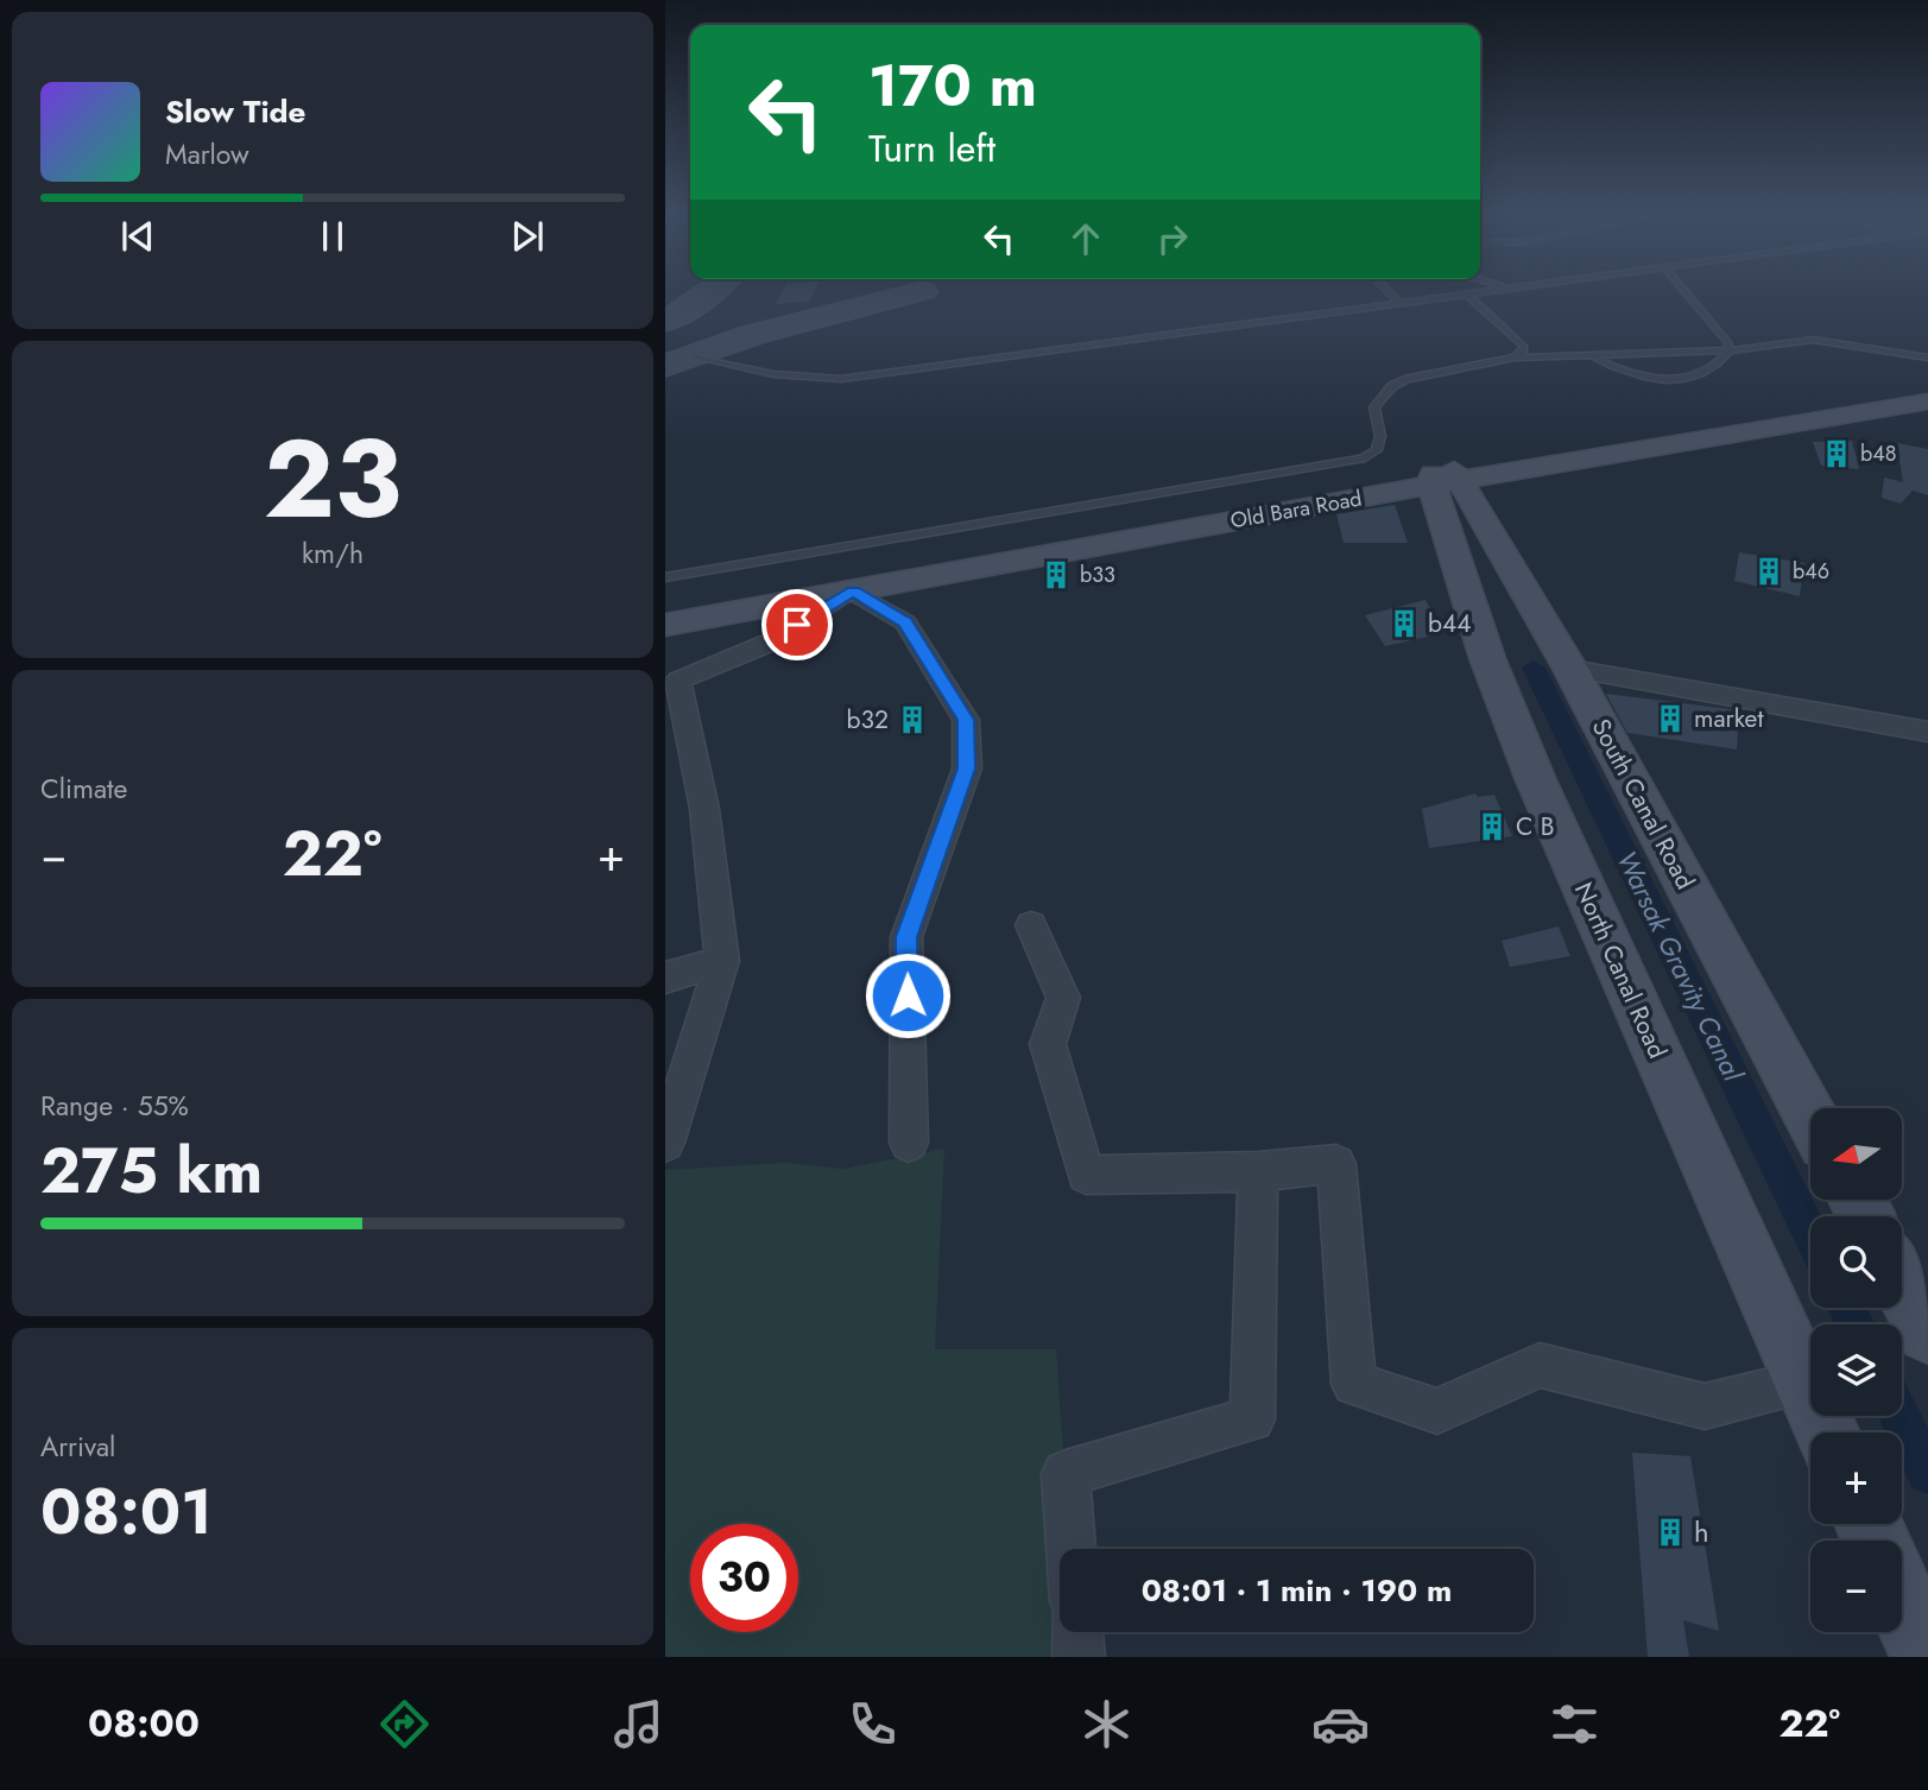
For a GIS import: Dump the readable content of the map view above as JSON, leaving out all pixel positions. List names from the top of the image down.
{
  "streets": {
    "main road": ["Old Bara Road", "South Canal Road", "North Canal Road"]
  },
  "crossings": [
    ["Old Bara Road", "South Canal Road"],
    ["Old Bara Road", "North Canal Road"],
    ["South Canal Road", "North Canal Road"]
  ],
  "water": ["Warsak Gravity Canal"],
  "places": {
    "building": [
      "b48",
      "b46",
      "b33",
      "b44",
      "market",
      "b32",
      "C B",
      "h"
    ]
  },
  "north": "left",
  "page": {
    "turn": ["170 m", "Turn left"],
    "song": ["Slow Tide", "Marlow"],
    "tile": [
      ["23", "km/h"],
      "Climate",
      ["Range · 55%", "275 km"],
      ["Arrival", "08:01"]
    ],
    "heat": ["−", "22°", "+"],
    "map_buttons": ["+", "−"],
    "limit": "30",
    "trip": "08:01 · 1 min · 190 m",
    "tabs": ["08:00", "22°"]
  }
}
